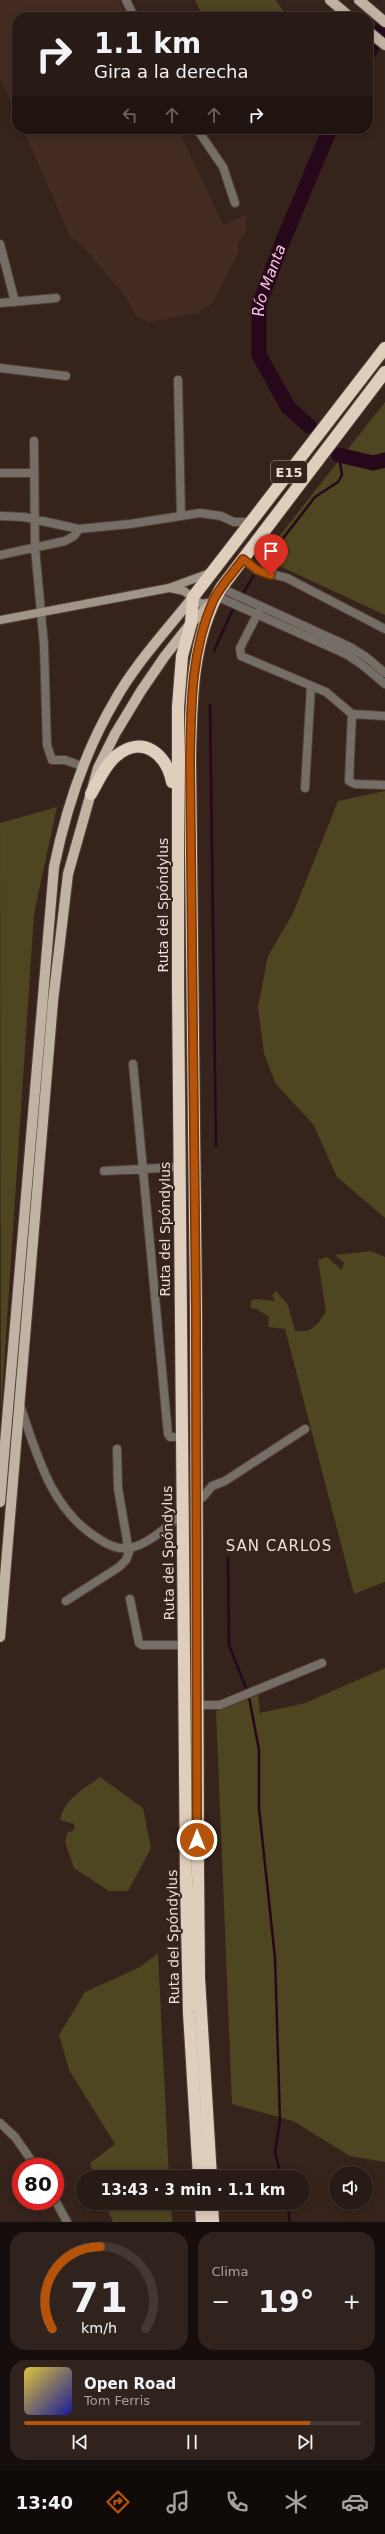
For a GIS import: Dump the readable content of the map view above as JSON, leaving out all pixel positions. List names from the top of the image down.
{
  "streets": {
    "highway": ["E15", "Ruta del Spóndylus"]
  },
  "crossings": [
    ["E15", "Ruta del Spóndylus"]
  ],
  "districts": ["SAN CARLOS"],
  "water": ["Río Manta"],
  "page": {
    "turn": ["1.1 km", "Gira a la derecha"],
    "limit": "80",
    "trip": "13:43 · 3 min · 1.1 km",
    "tile": "Clima",
    "heat": ["−", "19°", "+"],
    "song": ["Open Road", "Tom Ferris"],
    "tabs": "13:40",
    "gauge": ["71", "km/h"]
  }
}
